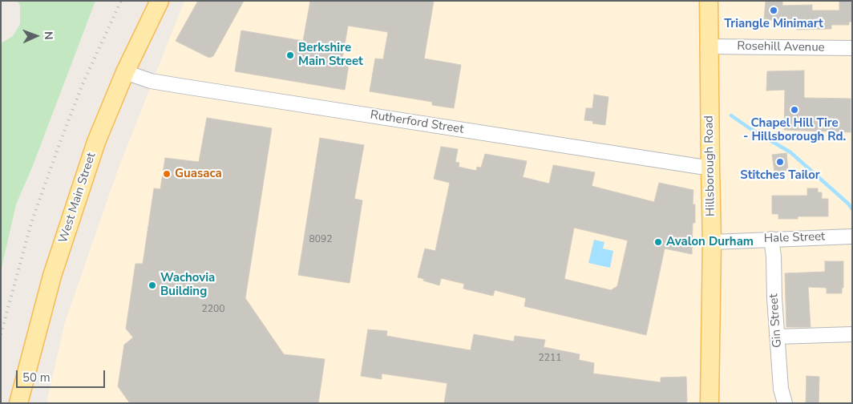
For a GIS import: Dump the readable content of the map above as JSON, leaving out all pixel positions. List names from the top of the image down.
{
  "streets": {
    "main road": ["Hillsborough Road", "West Main Street"],
    "street": [
      "Rosehill Avenue",
      "Rutherford Street",
      "Hale Street",
      "Gin Street"
    ]
  },
  "crossings": [
    ["Rosehill Avenue", "Hillsborough Road"],
    ["Rutherford Street", "Hillsborough Road"],
    ["Rutherford Street", "West Main Street"],
    ["Hillsborough Road", "Hale Street"],
    ["Hale Street", "Gin Street"]
  ],
  "places": [
    "Triangle Minimart",
    "Berkshire Main Street",
    "Chapel Hill Tire - Hillsborough Rd.",
    "Stitches Tailor",
    "Guasaca",
    "Avalon Durham",
    "Wachovia Building"
  ],
  "house_numbers": ["8092", "2200", "2211"],
  "scale_bar": "50 m",
  "north": "right"
}
